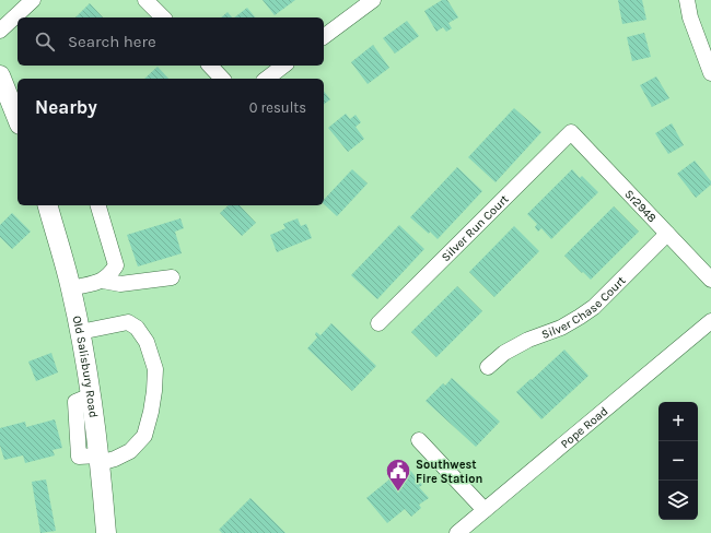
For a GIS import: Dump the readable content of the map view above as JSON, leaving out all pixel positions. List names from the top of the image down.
{
  "streets": {
    "main road": ["Old Salisbury Road"],
    "street": [
      "Sr2948",
      "Silver Run Court",
      "Silver Chase Court",
      "Pope Road"
    ]
  },
  "crossings": [
    ["Sr2948", "Silver Run Court"],
    ["Sr2948", "Silver Chase Court"]
  ],
  "places": {
    "public building": ["Southwest Fire Station"]
  },
  "page": {
    "search": "Search here",
    "heading": ["Nearby", "0 results"],
    "map_buttons": ["+", "−"]
  }
}
